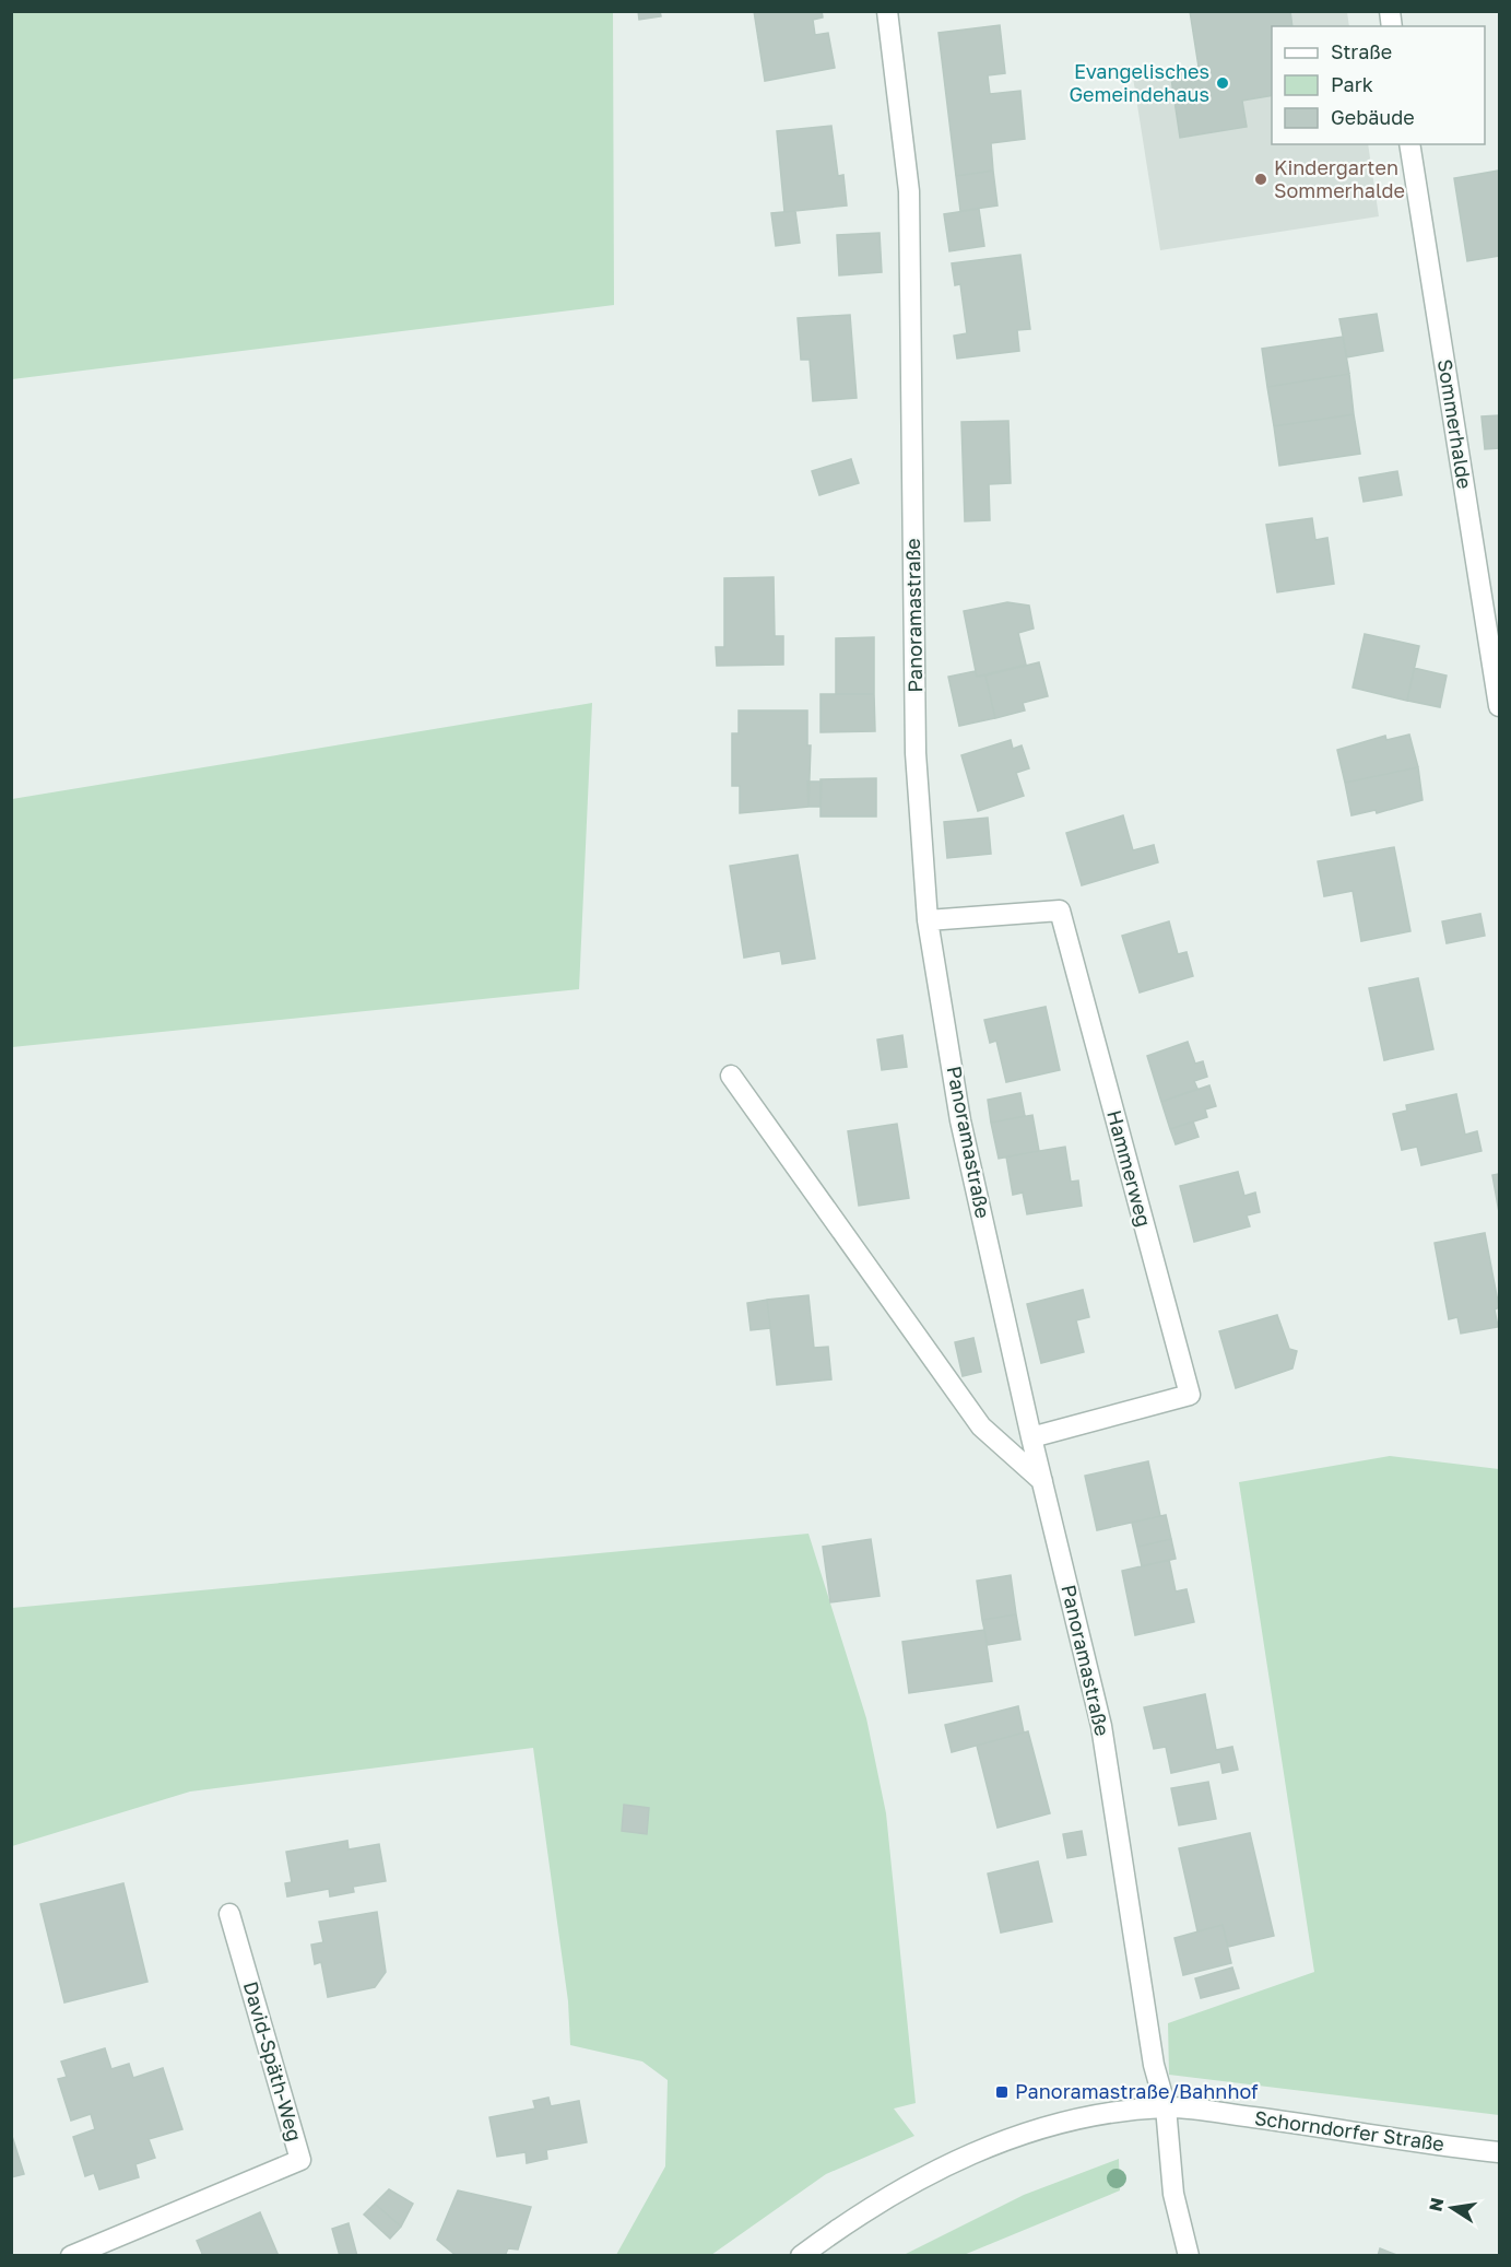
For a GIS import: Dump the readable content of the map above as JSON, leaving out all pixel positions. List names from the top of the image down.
{
  "streets": {
    "street": [
      "Sommerhalde",
      "Panoramastraße",
      "Hammerweg",
      "David-Späth-Weg",
      "Schorndorfer Straße"
    ]
  },
  "crossings": [
    ["Panoramastraße", "Hammerweg"],
    ["Panoramastraße", "Schorndorfer Straße"]
  ],
  "places": {
    "other": ["Evangelisches Gemeindehaus", "Kindergarten Sommerhalde"],
    "transit": ["Panoramastraße/Bahnhof"]
  },
  "legend": ["Straße", "Park", "Gebäude"],
  "north": "left"
}
